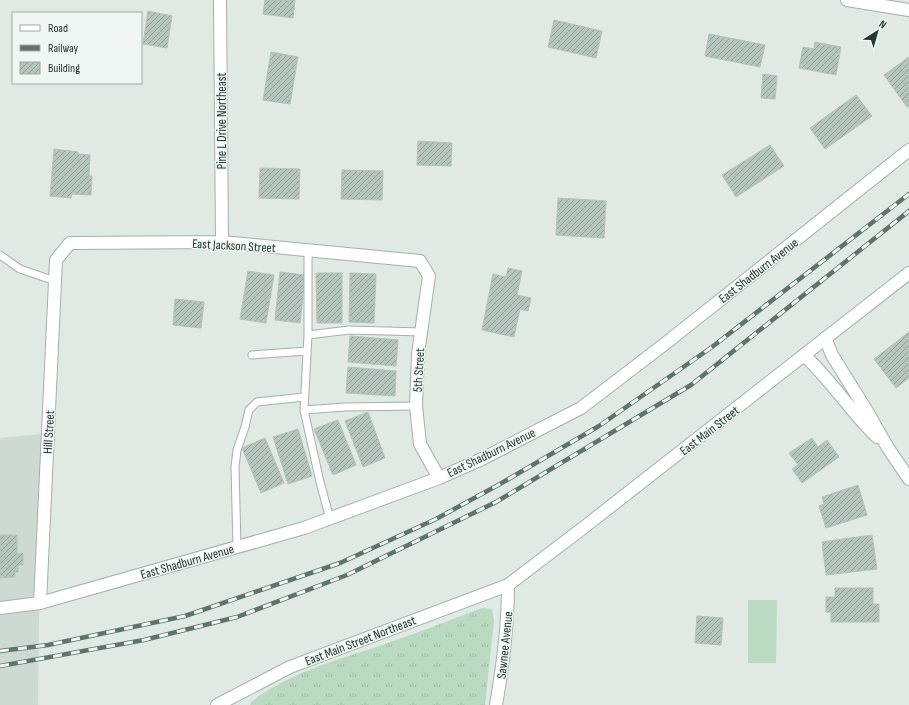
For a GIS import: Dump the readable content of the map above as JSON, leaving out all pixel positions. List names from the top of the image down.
{
  "streets": {
    "street": [
      "Pine L Drive Northeast",
      "East Jackson Street",
      "East Shadburn Avenue",
      "5th Street",
      "East Main Street",
      "Hill Street",
      "East Main Street Northeast",
      "Sawnee Avenue"
    ]
  },
  "crossings": [
    ["Pine L Drive Northeast", "East Jackson Street"],
    ["East Jackson Street", "5th Street"],
    ["East Jackson Street", "Hill Street"],
    ["East Shadburn Avenue", "5th Street"],
    ["East Shadburn Avenue", "Hill Street"],
    ["East Main Street", "East Main Street Northeast"],
    ["East Main Street", "Sawnee Avenue"],
    ["East Main Street Northeast", "Sawnee Avenue"]
  ],
  "legend": ["Road", "Railway", "Building"],
  "north": "top right"
}
